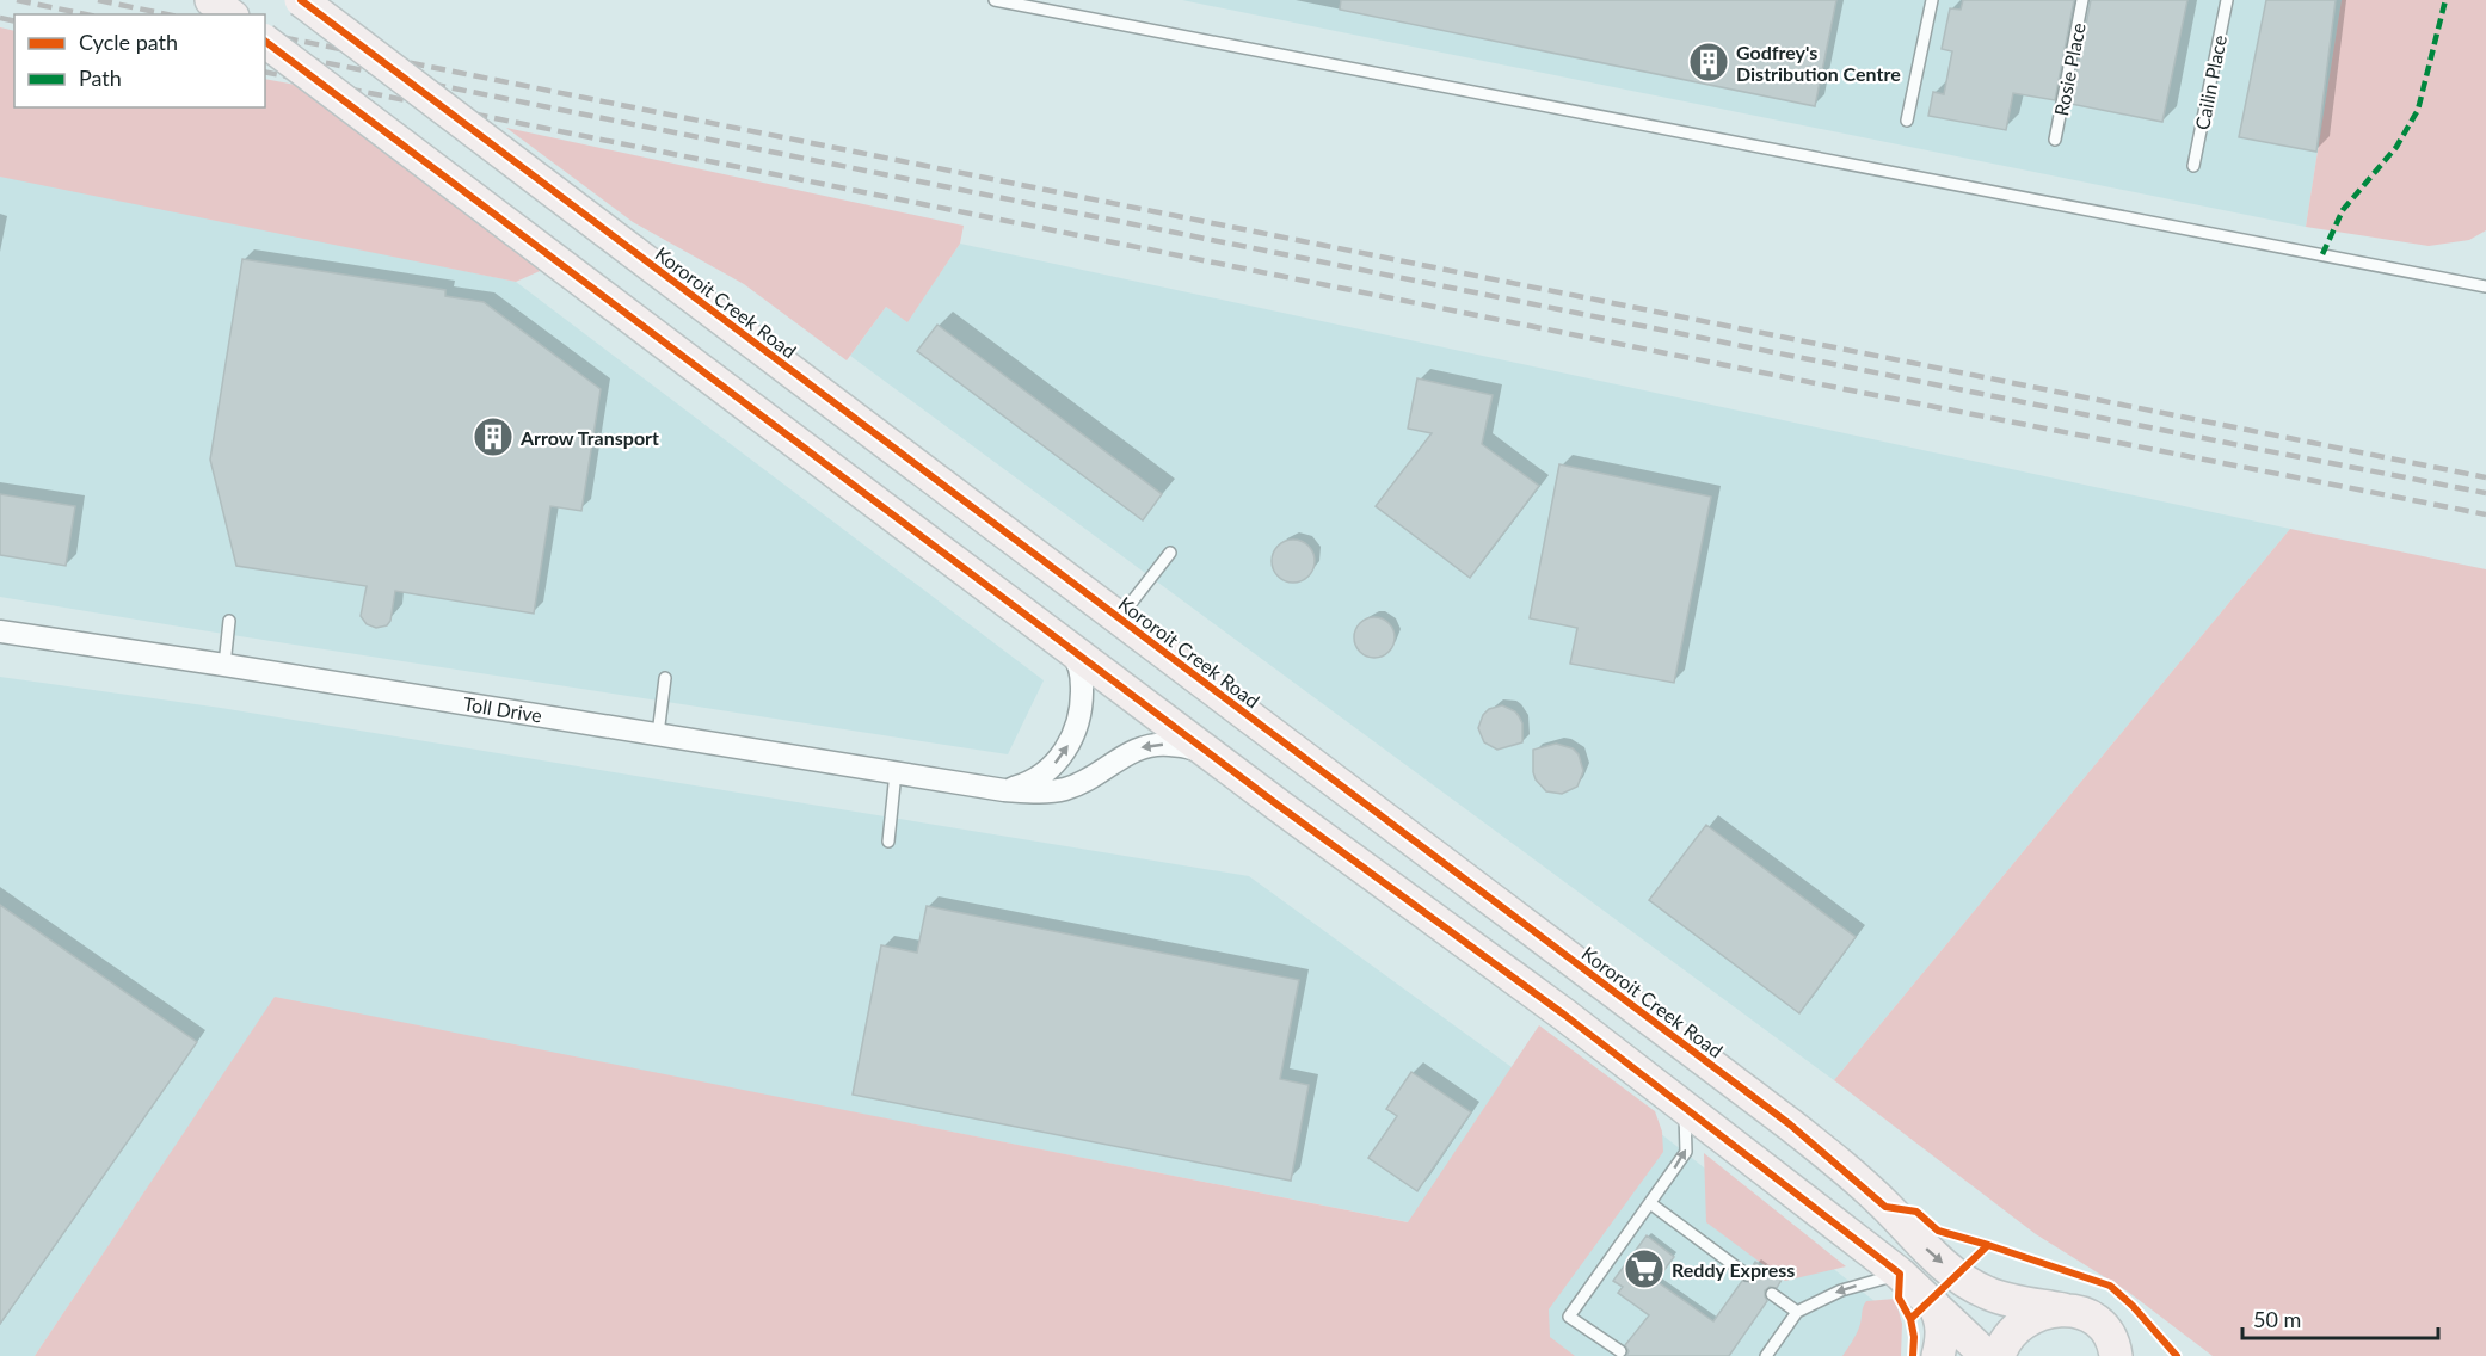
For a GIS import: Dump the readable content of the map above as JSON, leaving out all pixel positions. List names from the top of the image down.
{
  "streets": {
    "main road": ["Kororoit Creek Road"],
    "street": ["Toll Drive"],
    "lane": ["Rosie Place", "Cailin Place"]
  },
  "places": {
    "building": ["Godfrey's Distribution Centre", "Arrow Transport"],
    "supermarket": ["Reddy Express"]
  },
  "legend": ["Cycle path", "Path"],
  "scale_bar": "50 m"
}
